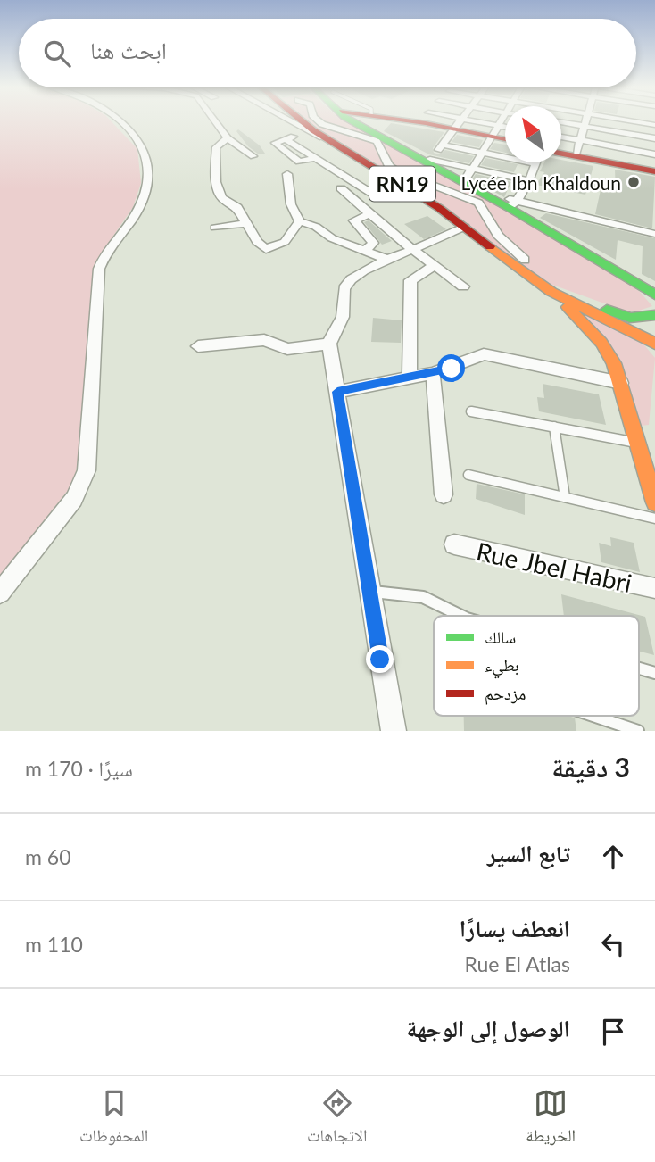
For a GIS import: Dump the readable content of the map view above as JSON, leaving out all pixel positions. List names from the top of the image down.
{
  "streets": {
    "main road": ["RN19"],
    "street": ["Rue Jbel Habri"]
  },
  "places": ["Lycée Ibn Khaldoun"],
  "legend": ["سالك", "بطيء", "مزدحم"],
  "north": "top left",
  "page": {
    "search": "ابحث هنا",
    "heading": ["3 دقيقة", "سيرًا · 170 m"],
    "list": [
      ["تابع السير", "60 m"],
      ["انعطف يسارًا", "Rue El Atlas", "110 m"],
      "الوصول إلى الوجهة"
    ],
    "nav": ["الخريطة", "الاتجاهات", "المحفوظات"]
  }
}
